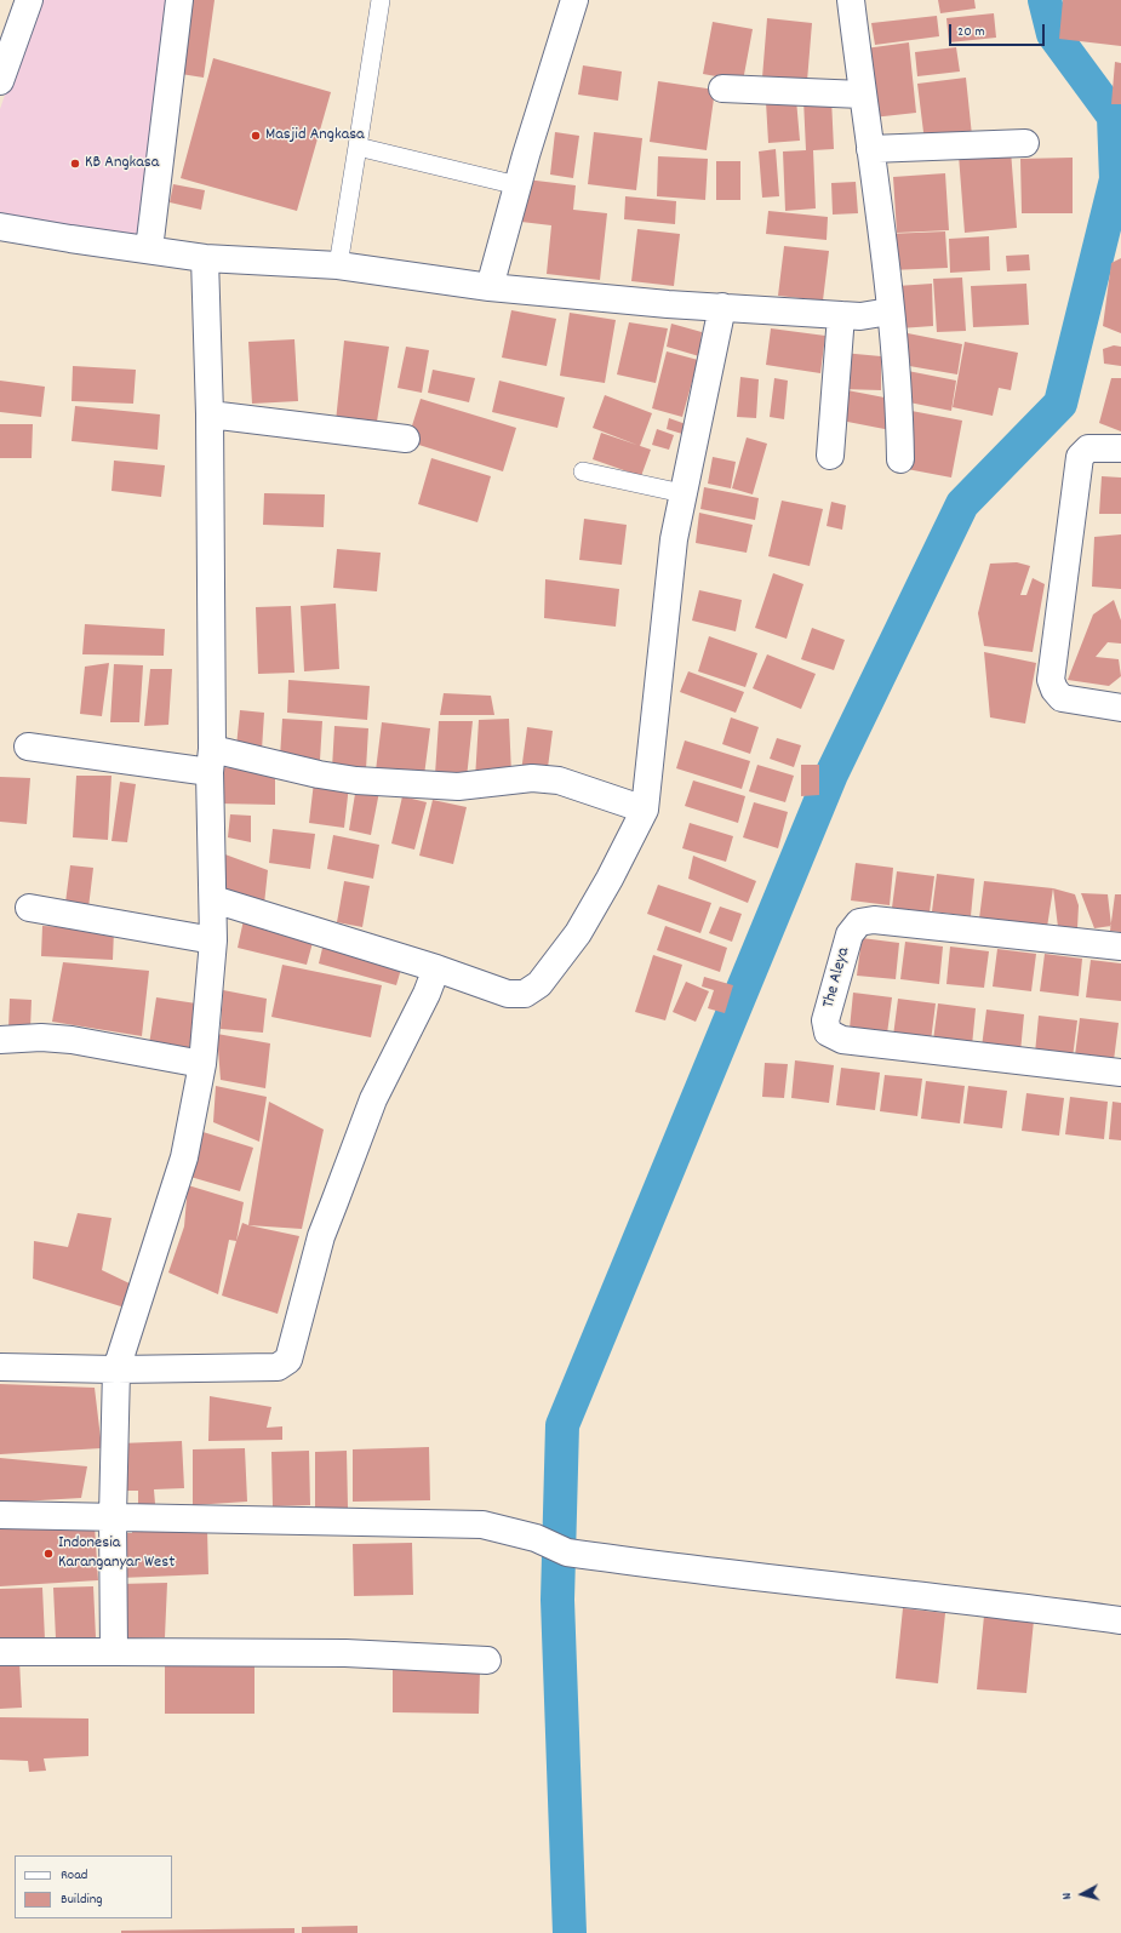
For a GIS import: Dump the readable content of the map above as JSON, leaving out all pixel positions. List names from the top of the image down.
{
  "streets": {
    "street": ["The Aleya"]
  },
  "places": ["Masjid Angkasa", "KB Angkasa", "Indonesia Karanganyar West"],
  "legend": ["Road", "Building"],
  "scale_bar": "20 m",
  "north": "left"
}
